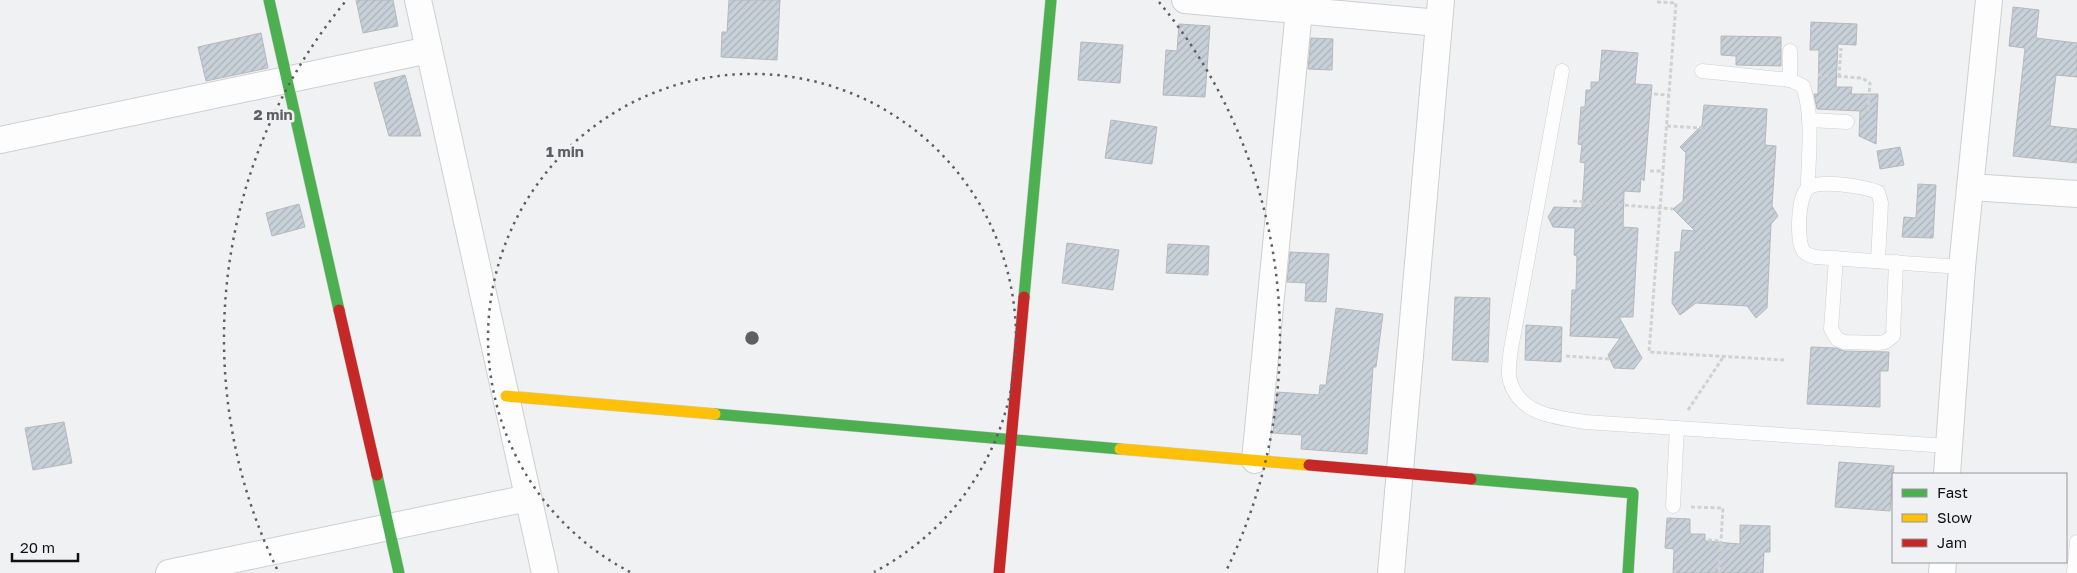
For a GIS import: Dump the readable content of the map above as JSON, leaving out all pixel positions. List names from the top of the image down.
{
  "legend": ["Fast", "Slow", "Jam"],
  "scale_bar": "20 m",
  "rings": ["2 min", "1 min"]
}
